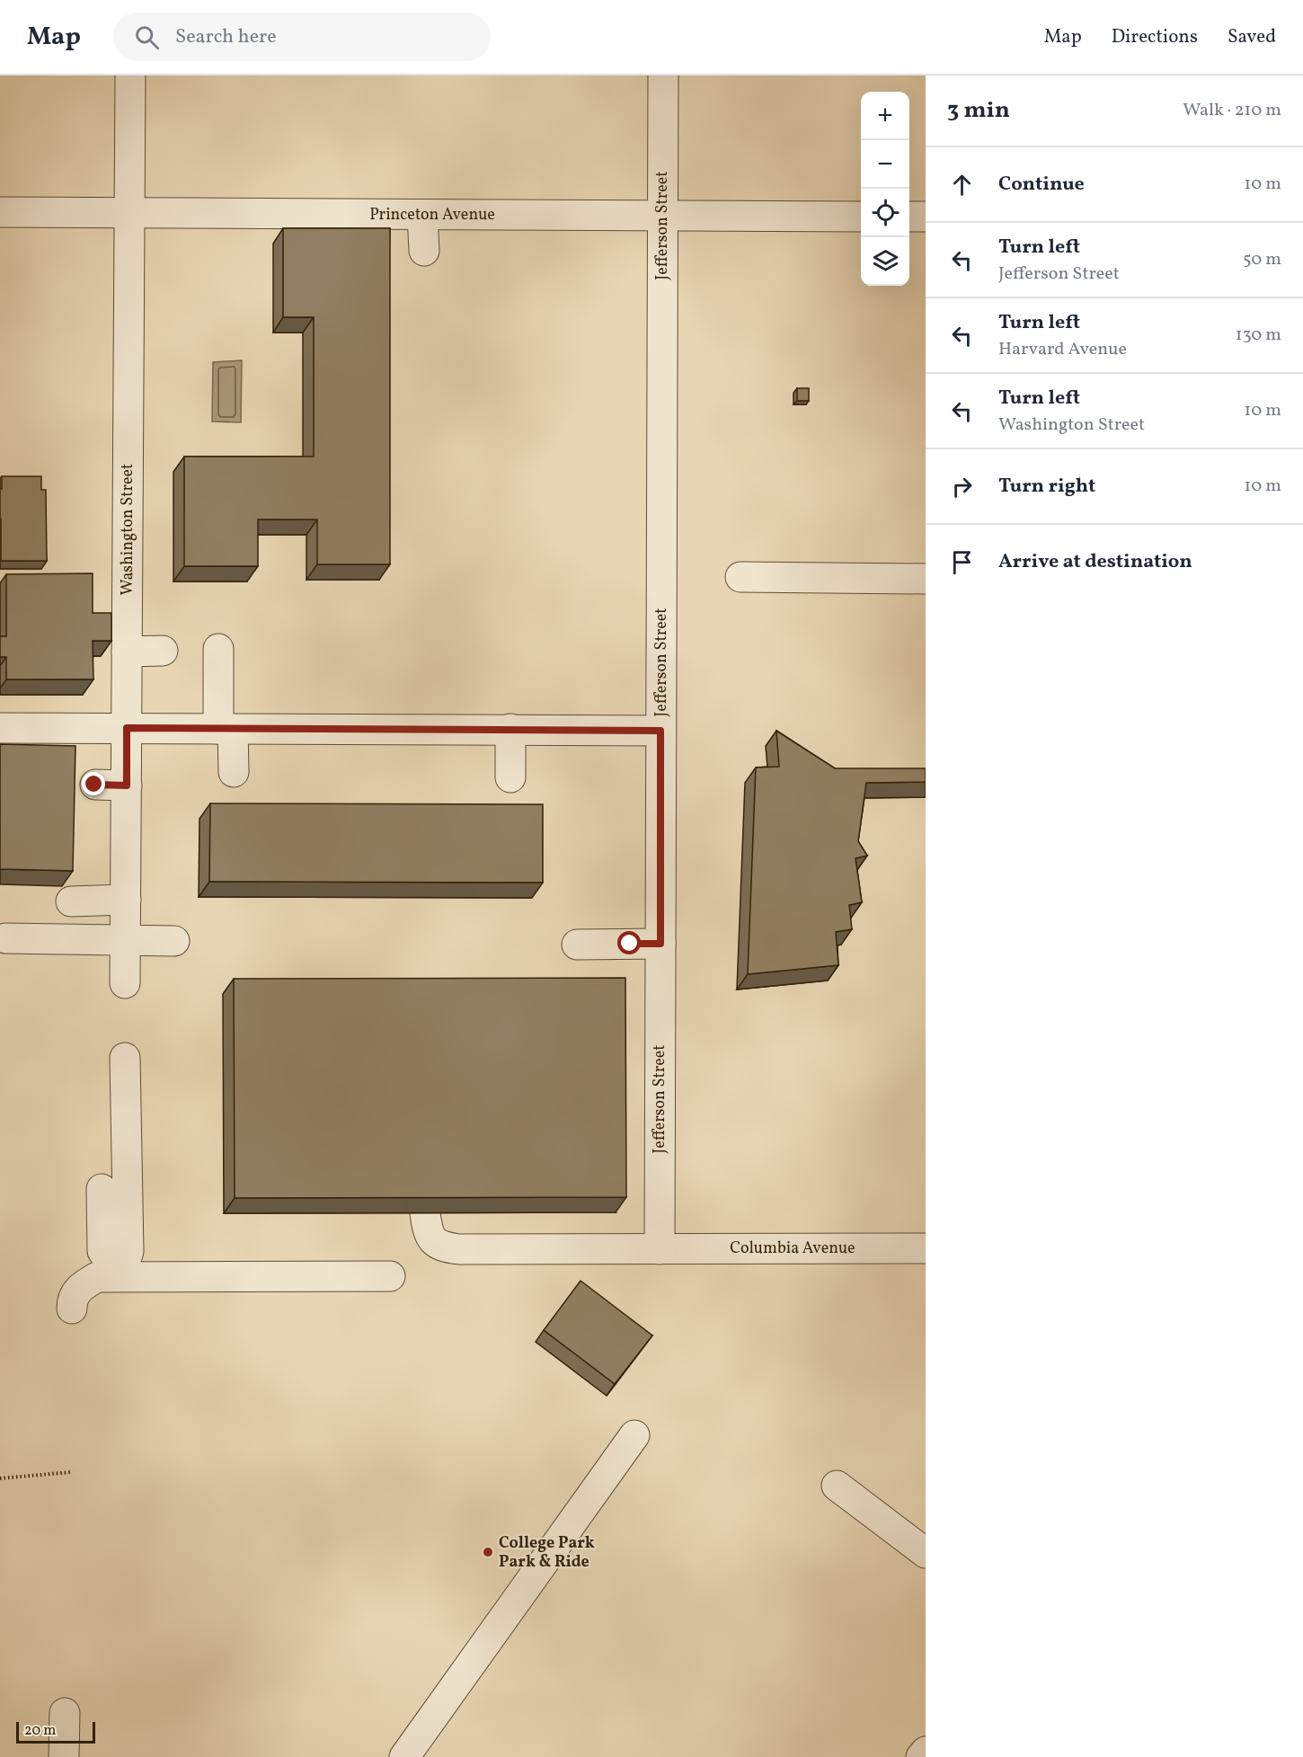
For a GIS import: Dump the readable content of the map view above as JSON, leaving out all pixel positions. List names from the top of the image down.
{
  "streets": {
    "street": [
      "Princeton Avenue",
      "Jefferson Street",
      "Washington Street",
      "Columbia Avenue"
    ]
  },
  "crossings": [
    ["Princeton Avenue", "Jefferson Street"],
    ["Princeton Avenue", "Washington Street"],
    ["Jefferson Street", "Columbia Avenue"]
  ],
  "places": ["College Park Park & Ride"],
  "scale_bar": "20 m",
  "page": {
    "header": "Map",
    "search": "Search here",
    "nav": ["Map", "Directions", "Saved"],
    "heading": ["3 min", "Walk · 210 m"],
    "map_buttons": ["+", "−"],
    "list": [
      ["Continue", "10 m"],
      ["Turn left", "Jefferson Street", "50 m"],
      ["Turn left", "Harvard Avenue", "130 m"],
      ["Turn left", "Washington Street", "10 m"],
      ["Turn right", "10 m"],
      "Arrive at destination"
    ],
    "scale": "20 m"
  }
}
